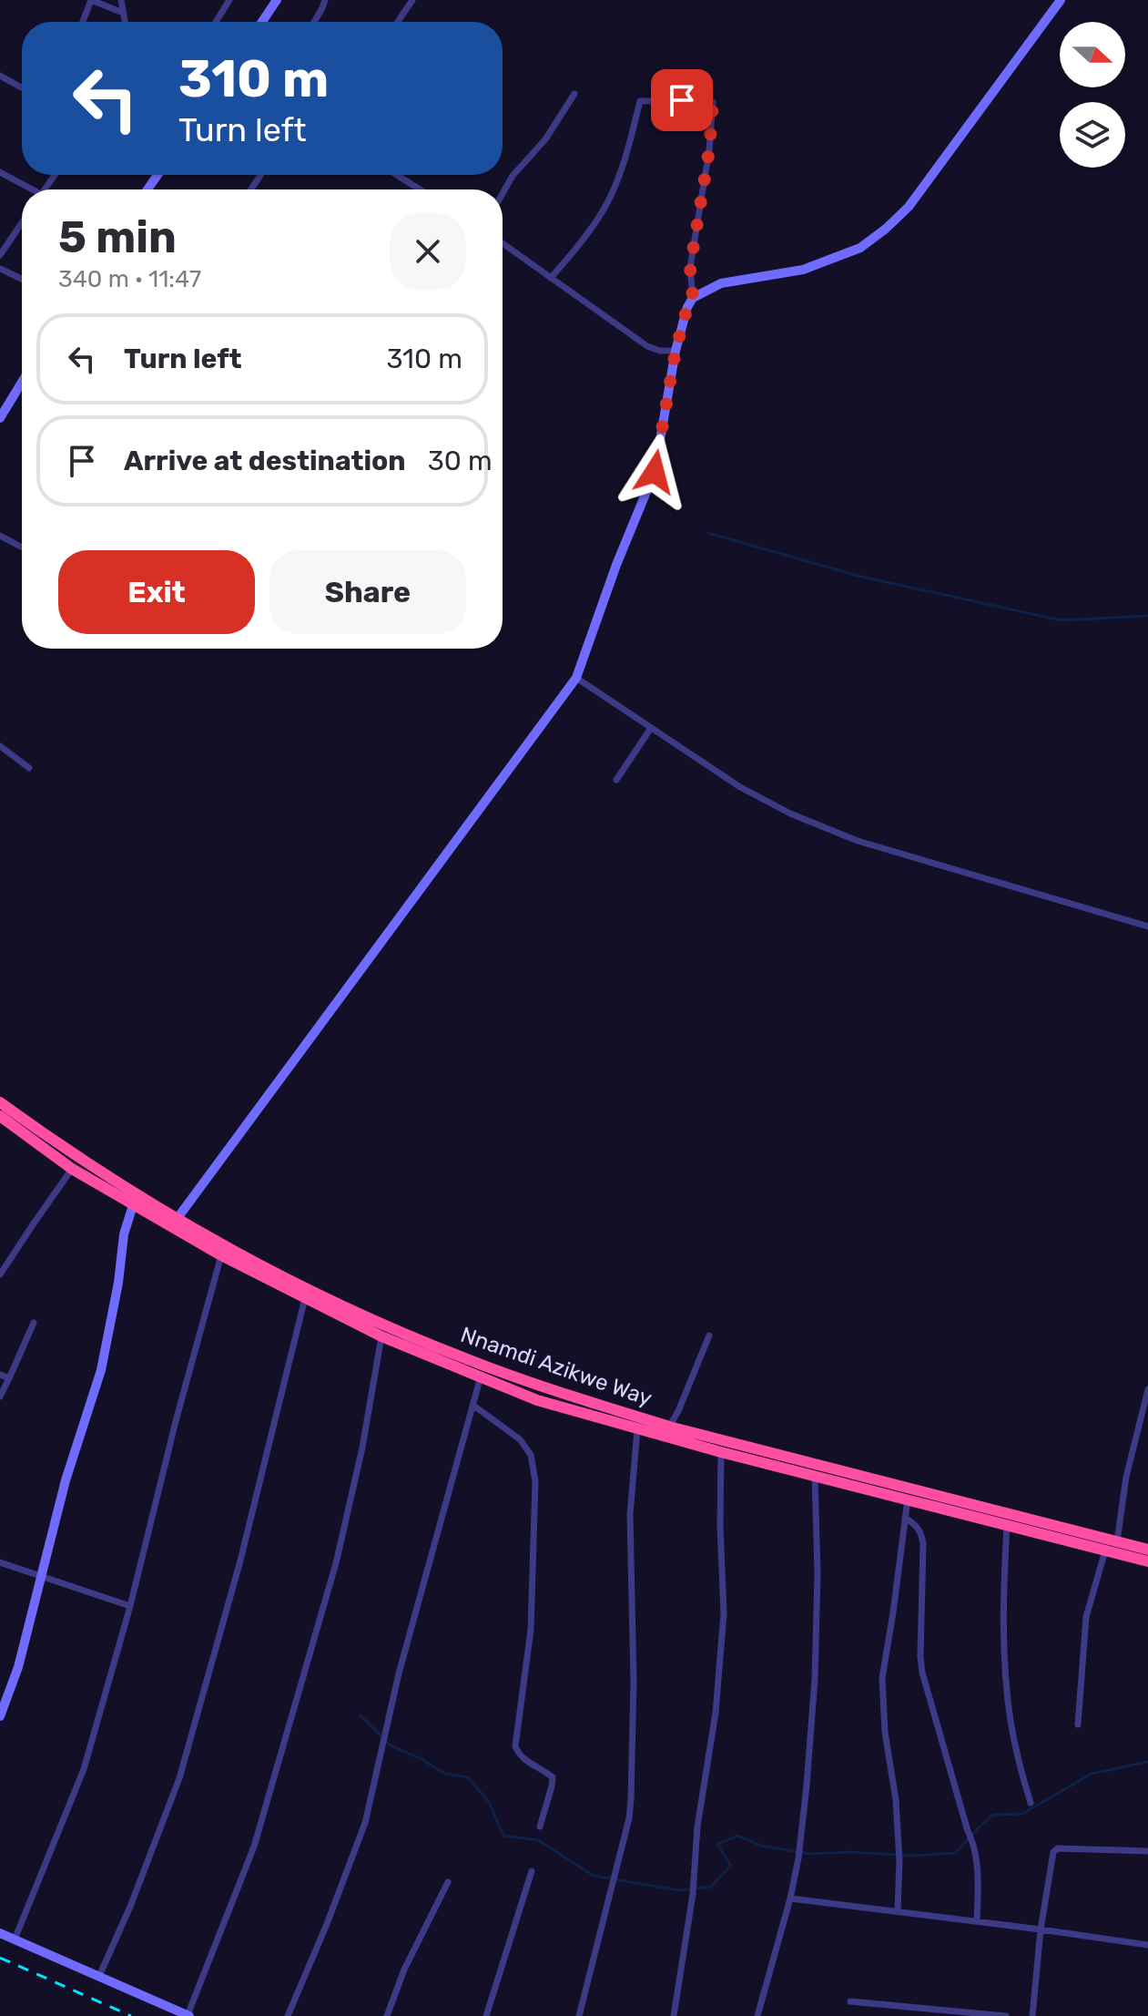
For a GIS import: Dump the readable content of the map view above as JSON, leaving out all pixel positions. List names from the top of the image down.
{
  "streets": {
    "highway": ["Nnamdi Azikwe Way"]
  },
  "north": "right",
  "page": {
    "turn": ["310 m", "Turn left"],
    "heading": ["5 min", "340 m · 11:47"],
    "list": [
      {
        "name": "Turn left",
        "value": "310 m"
      },
      {
        "name": "Arrive at destination",
        "value": "30 m"
      }
    ],
    "buttons": ["Exit", "Share"]
  }
}
